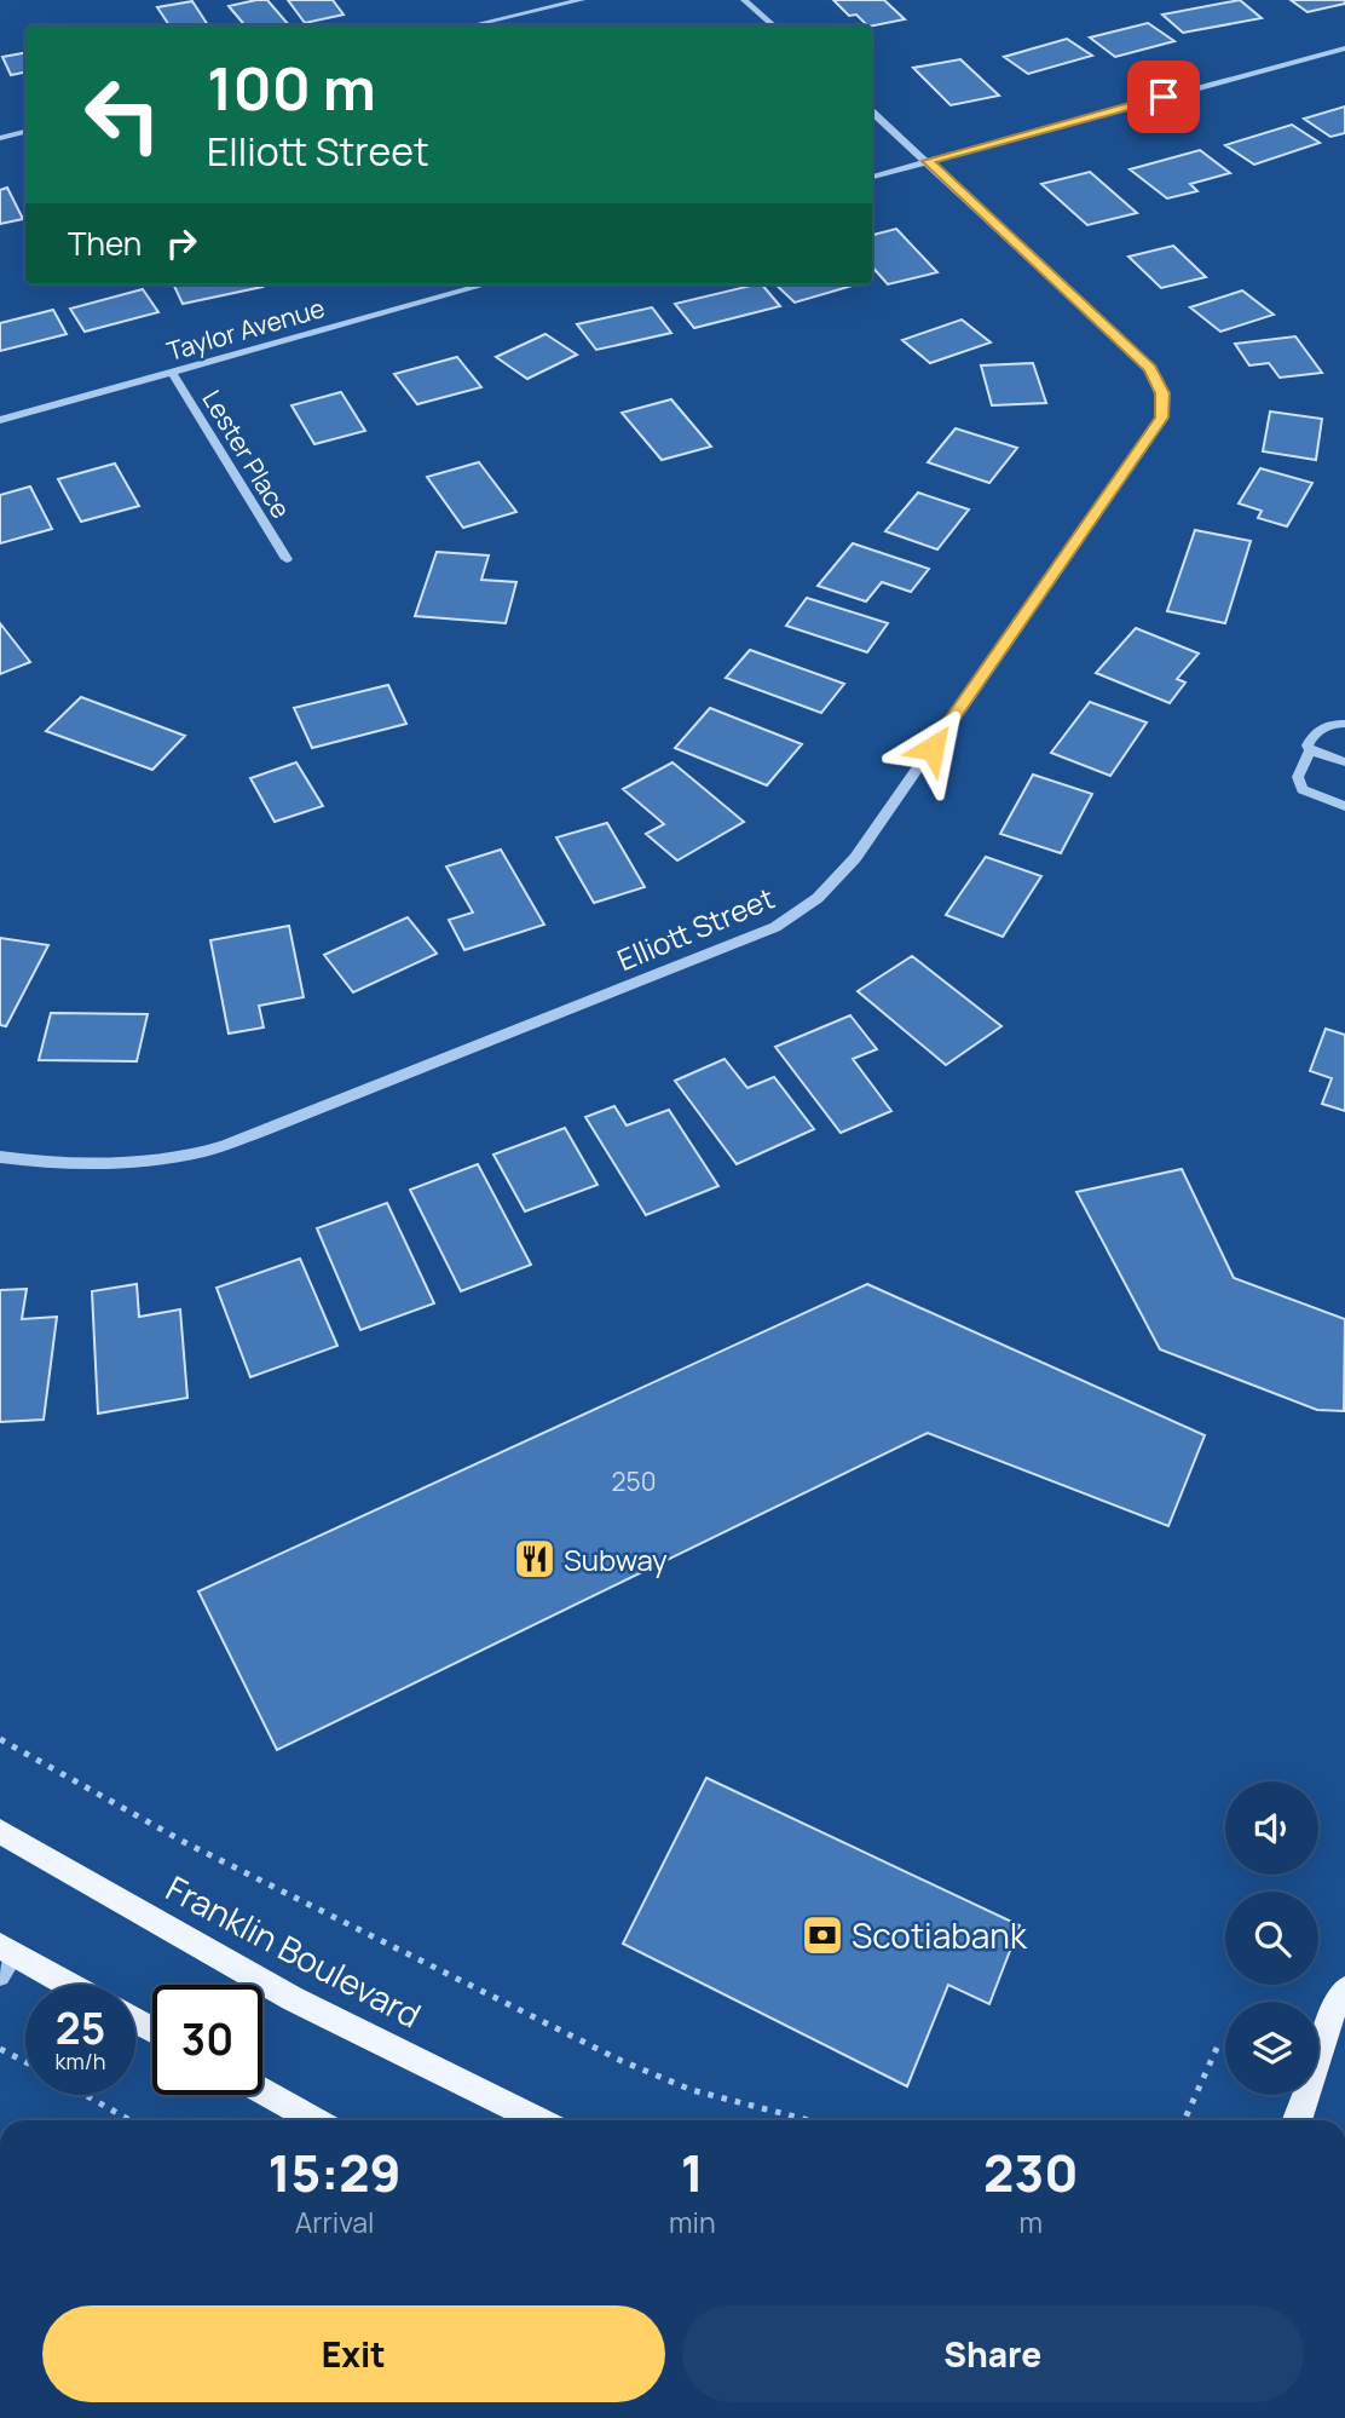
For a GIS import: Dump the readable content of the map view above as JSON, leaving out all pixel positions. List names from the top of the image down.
{
  "streets": {
    "main road": ["Franklin Boulevard"],
    "street": ["Taylor Avenue", "Lester Place", "Elliott Street"]
  },
  "crossings": [
    ["Taylor Avenue", "Lester Place"]
  ],
  "places": {
    "restaurant": ["Subway"],
    "bank": ["Scotiabank"]
  },
  "house_numbers": ["250"],
  "page": {
    "turn": ["100 m", "Elliott Street"],
    "then": "Then",
    "speed": "25 km/h",
    "limit": "30",
    "eta": [
      "15:29",
      "Arrival",
      "1",
      "min",
      "230",
      "m"
    ],
    "buttons": ["Exit", "Share"]
  }
}
